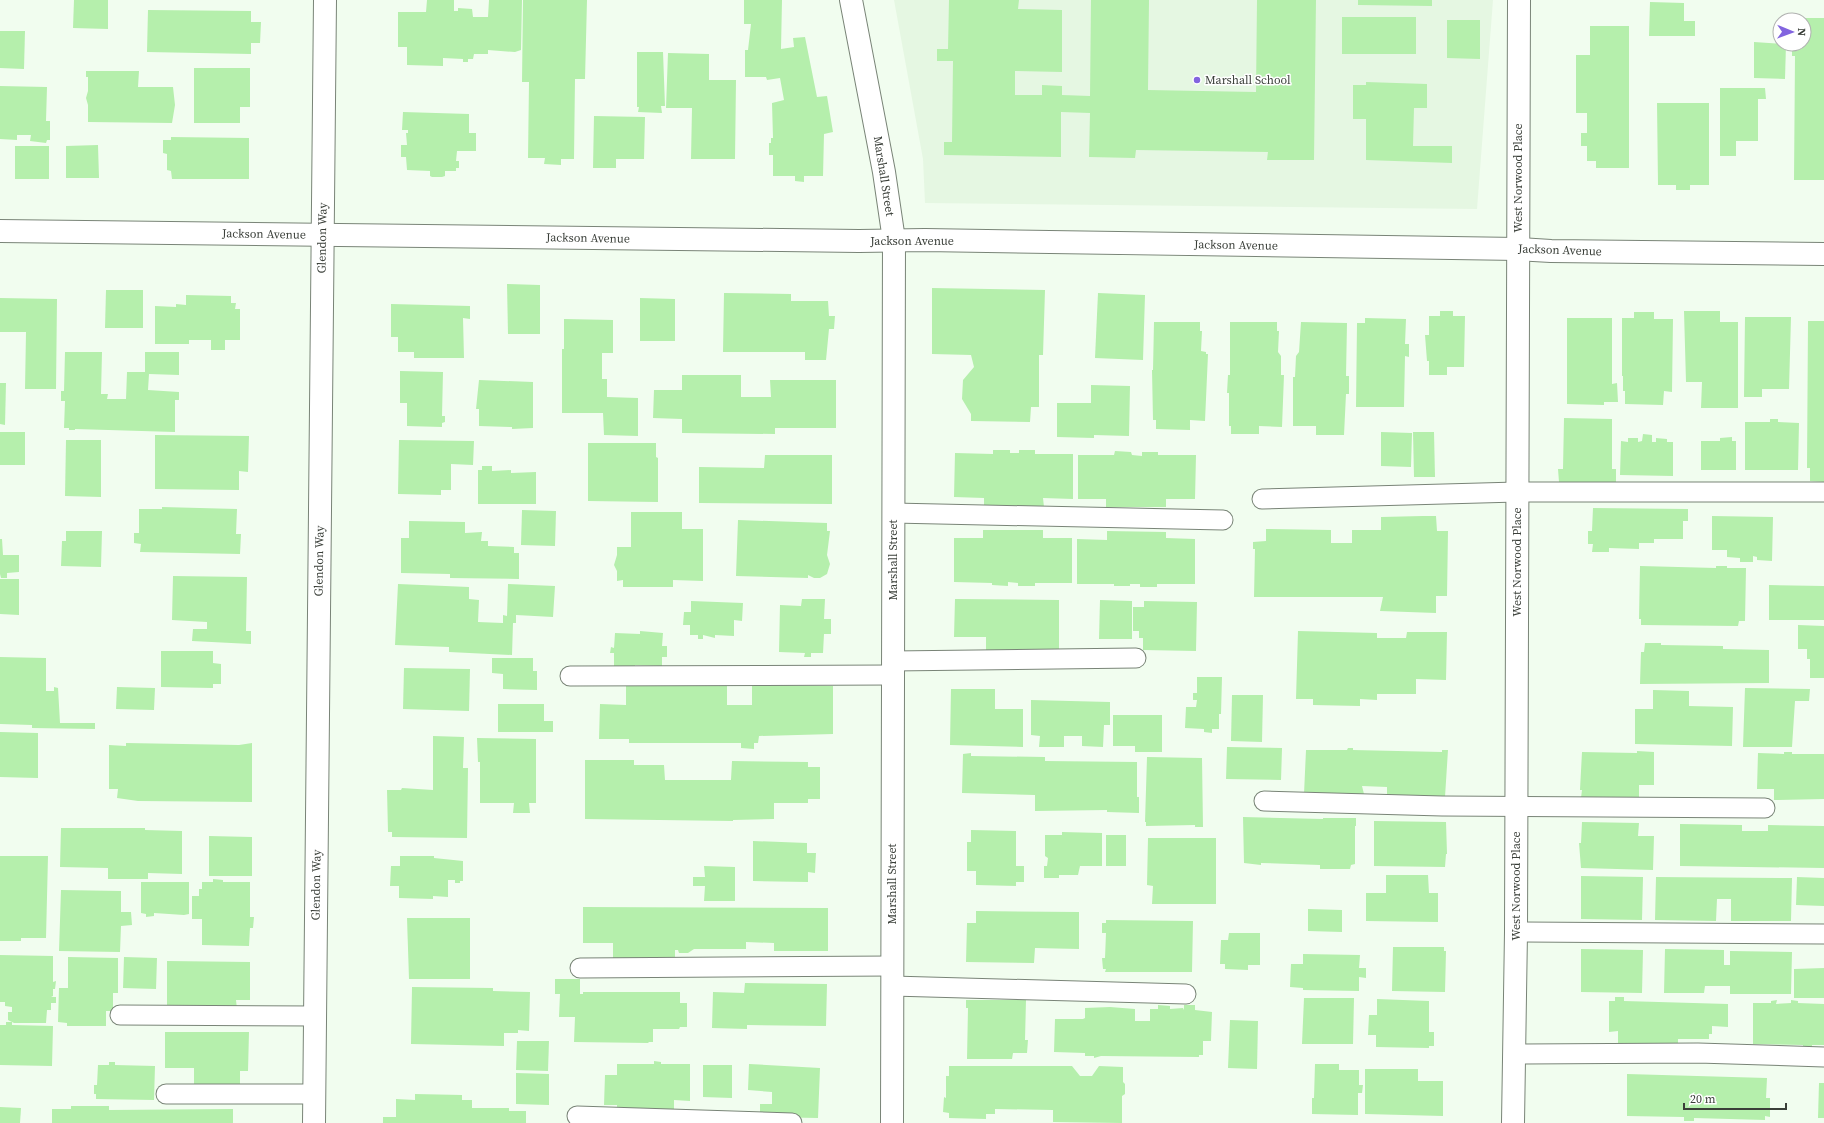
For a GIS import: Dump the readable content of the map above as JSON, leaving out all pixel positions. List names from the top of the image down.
{
  "streets": {
    "street": [
      "Marshall Street",
      "West Norwood Place",
      "Jackson Avenue",
      "Glendon Way"
    ]
  },
  "crossings": [
    ["Marshall Street", "Jackson Avenue"],
    ["West Norwood Place", "Jackson Avenue"],
    ["Jackson Avenue", "Glendon Way"]
  ],
  "places": ["Marshall School"],
  "scale_bar": "20 m",
  "north": "right"
}
